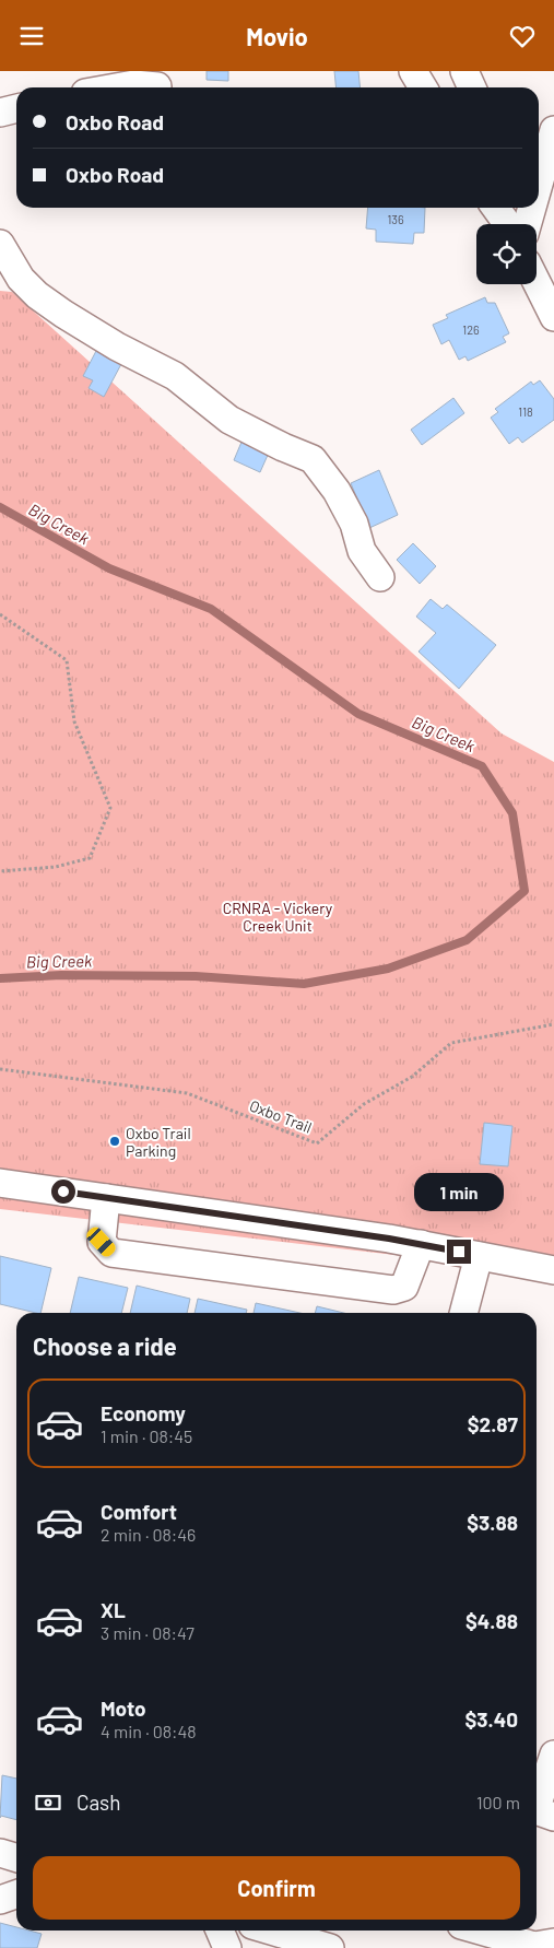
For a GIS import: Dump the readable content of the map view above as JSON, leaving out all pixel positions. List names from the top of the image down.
{
  "streets": {
    "path": ["Oxbo Trail"]
  },
  "water": ["Big Creek"],
  "parks": ["CRNRA - Vickery Creek Unit"],
  "places": ["Oxbo Trail Parking"],
  "house_numbers": ["136", "126", "118"],
  "page": {
    "header": "Movio",
    "banner": ["Oxbo Road", "Oxbo Road"],
    "bubble": "1 min",
    "heading": "Choose a ride",
    "list": [
      {
        "name": "Economy",
        "note": "1 min · 08:45",
        "value": "$2.87"
      },
      {
        "name": "Comfort",
        "note": "2 min · 08:46",
        "value": "$3.88"
      },
      {
        "name": "XL",
        "note": "3 min · 08:47",
        "value": "$4.88"
      },
      {
        "name": "Moto",
        "note": "4 min · 08:48",
        "value": "$3.40"
      }
    ],
    "pay": ["Cash", "100 m"],
    "buttons": "Confirm"
  }
}
